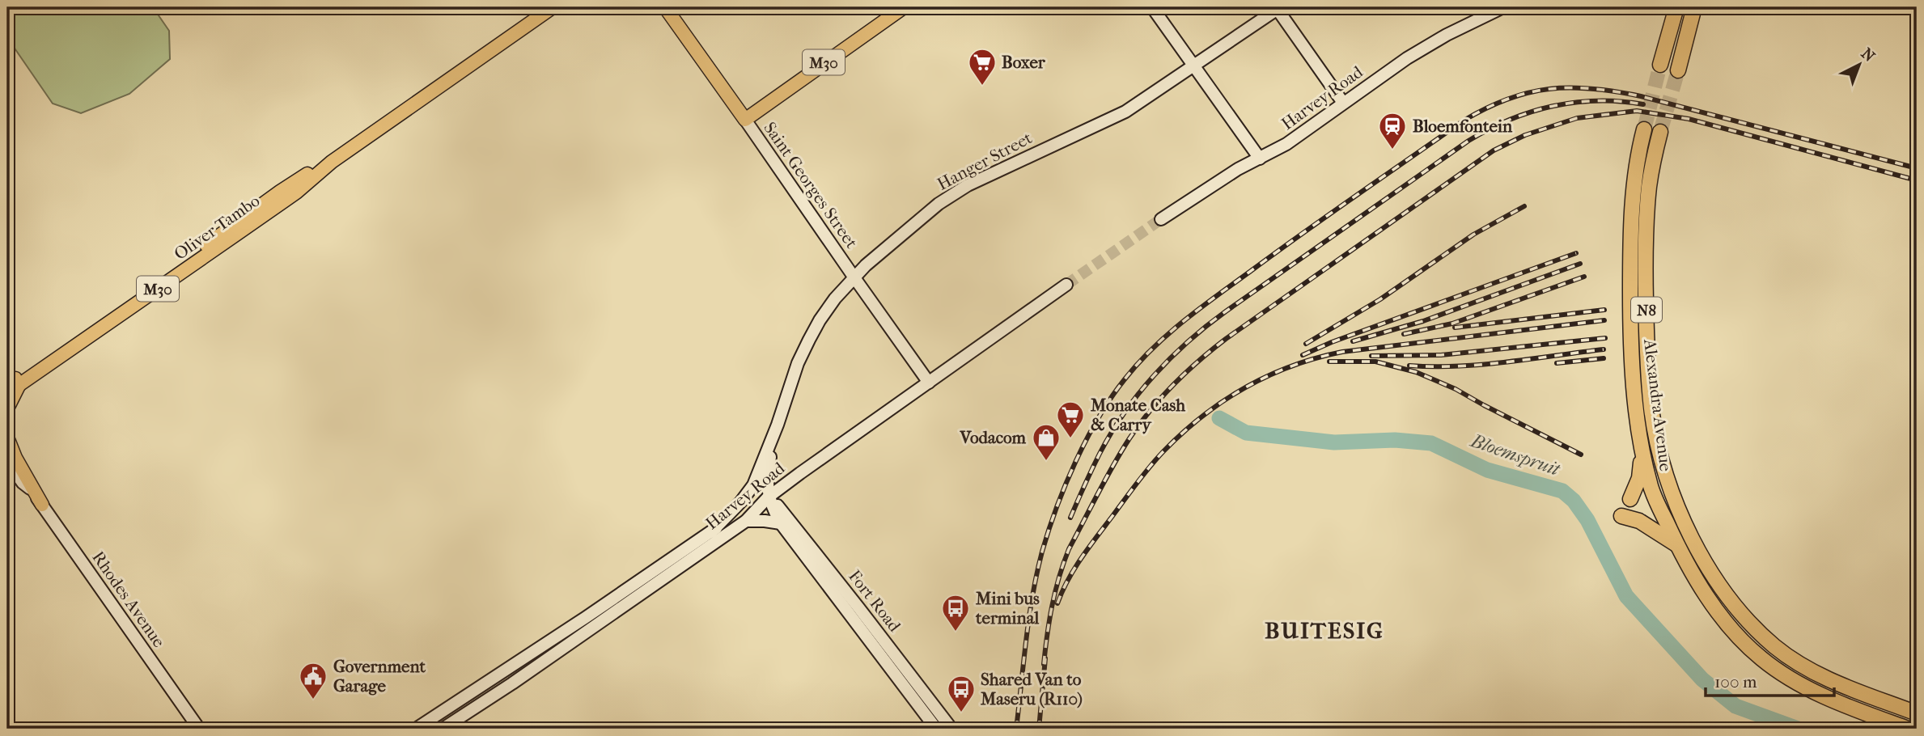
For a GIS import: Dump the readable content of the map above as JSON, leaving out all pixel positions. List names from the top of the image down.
{
  "streets": {
    "highway": ["N8", "Alexandra Avenue"],
    "main road": [
      "M30",
      "Harvey Road",
      "Hanger Street",
      "Saint Georges Street",
      "Oliver Tambo",
      "Rhodes Avenue",
      "Fort Road"
    ]
  },
  "crossings": [
    ["M30", "Saint Georges Street"],
    ["Harvey Road", "Hanger Street"],
    ["Harvey Road", "Saint Georges Street"],
    ["Harvey Road", "Fort Road"],
    ["Hanger Street", "Saint Georges Street"],
    ["Hanger Street", "Fort Road"]
  ],
  "districts": ["BUITESIG"],
  "water": ["Bloemspruit"],
  "places": {
    "supermarket": ["Boxer", "Monate Cash & Carry"],
    "station": ["Bloemfontein"],
    "shop": ["Vodacom"],
    "bus stop": ["Mini bus terminal", "Shared Van to Maseru (R110)"],
    "public building": ["Government Garage"]
  },
  "scale_bar": "100 m",
  "north": "top right"
}
